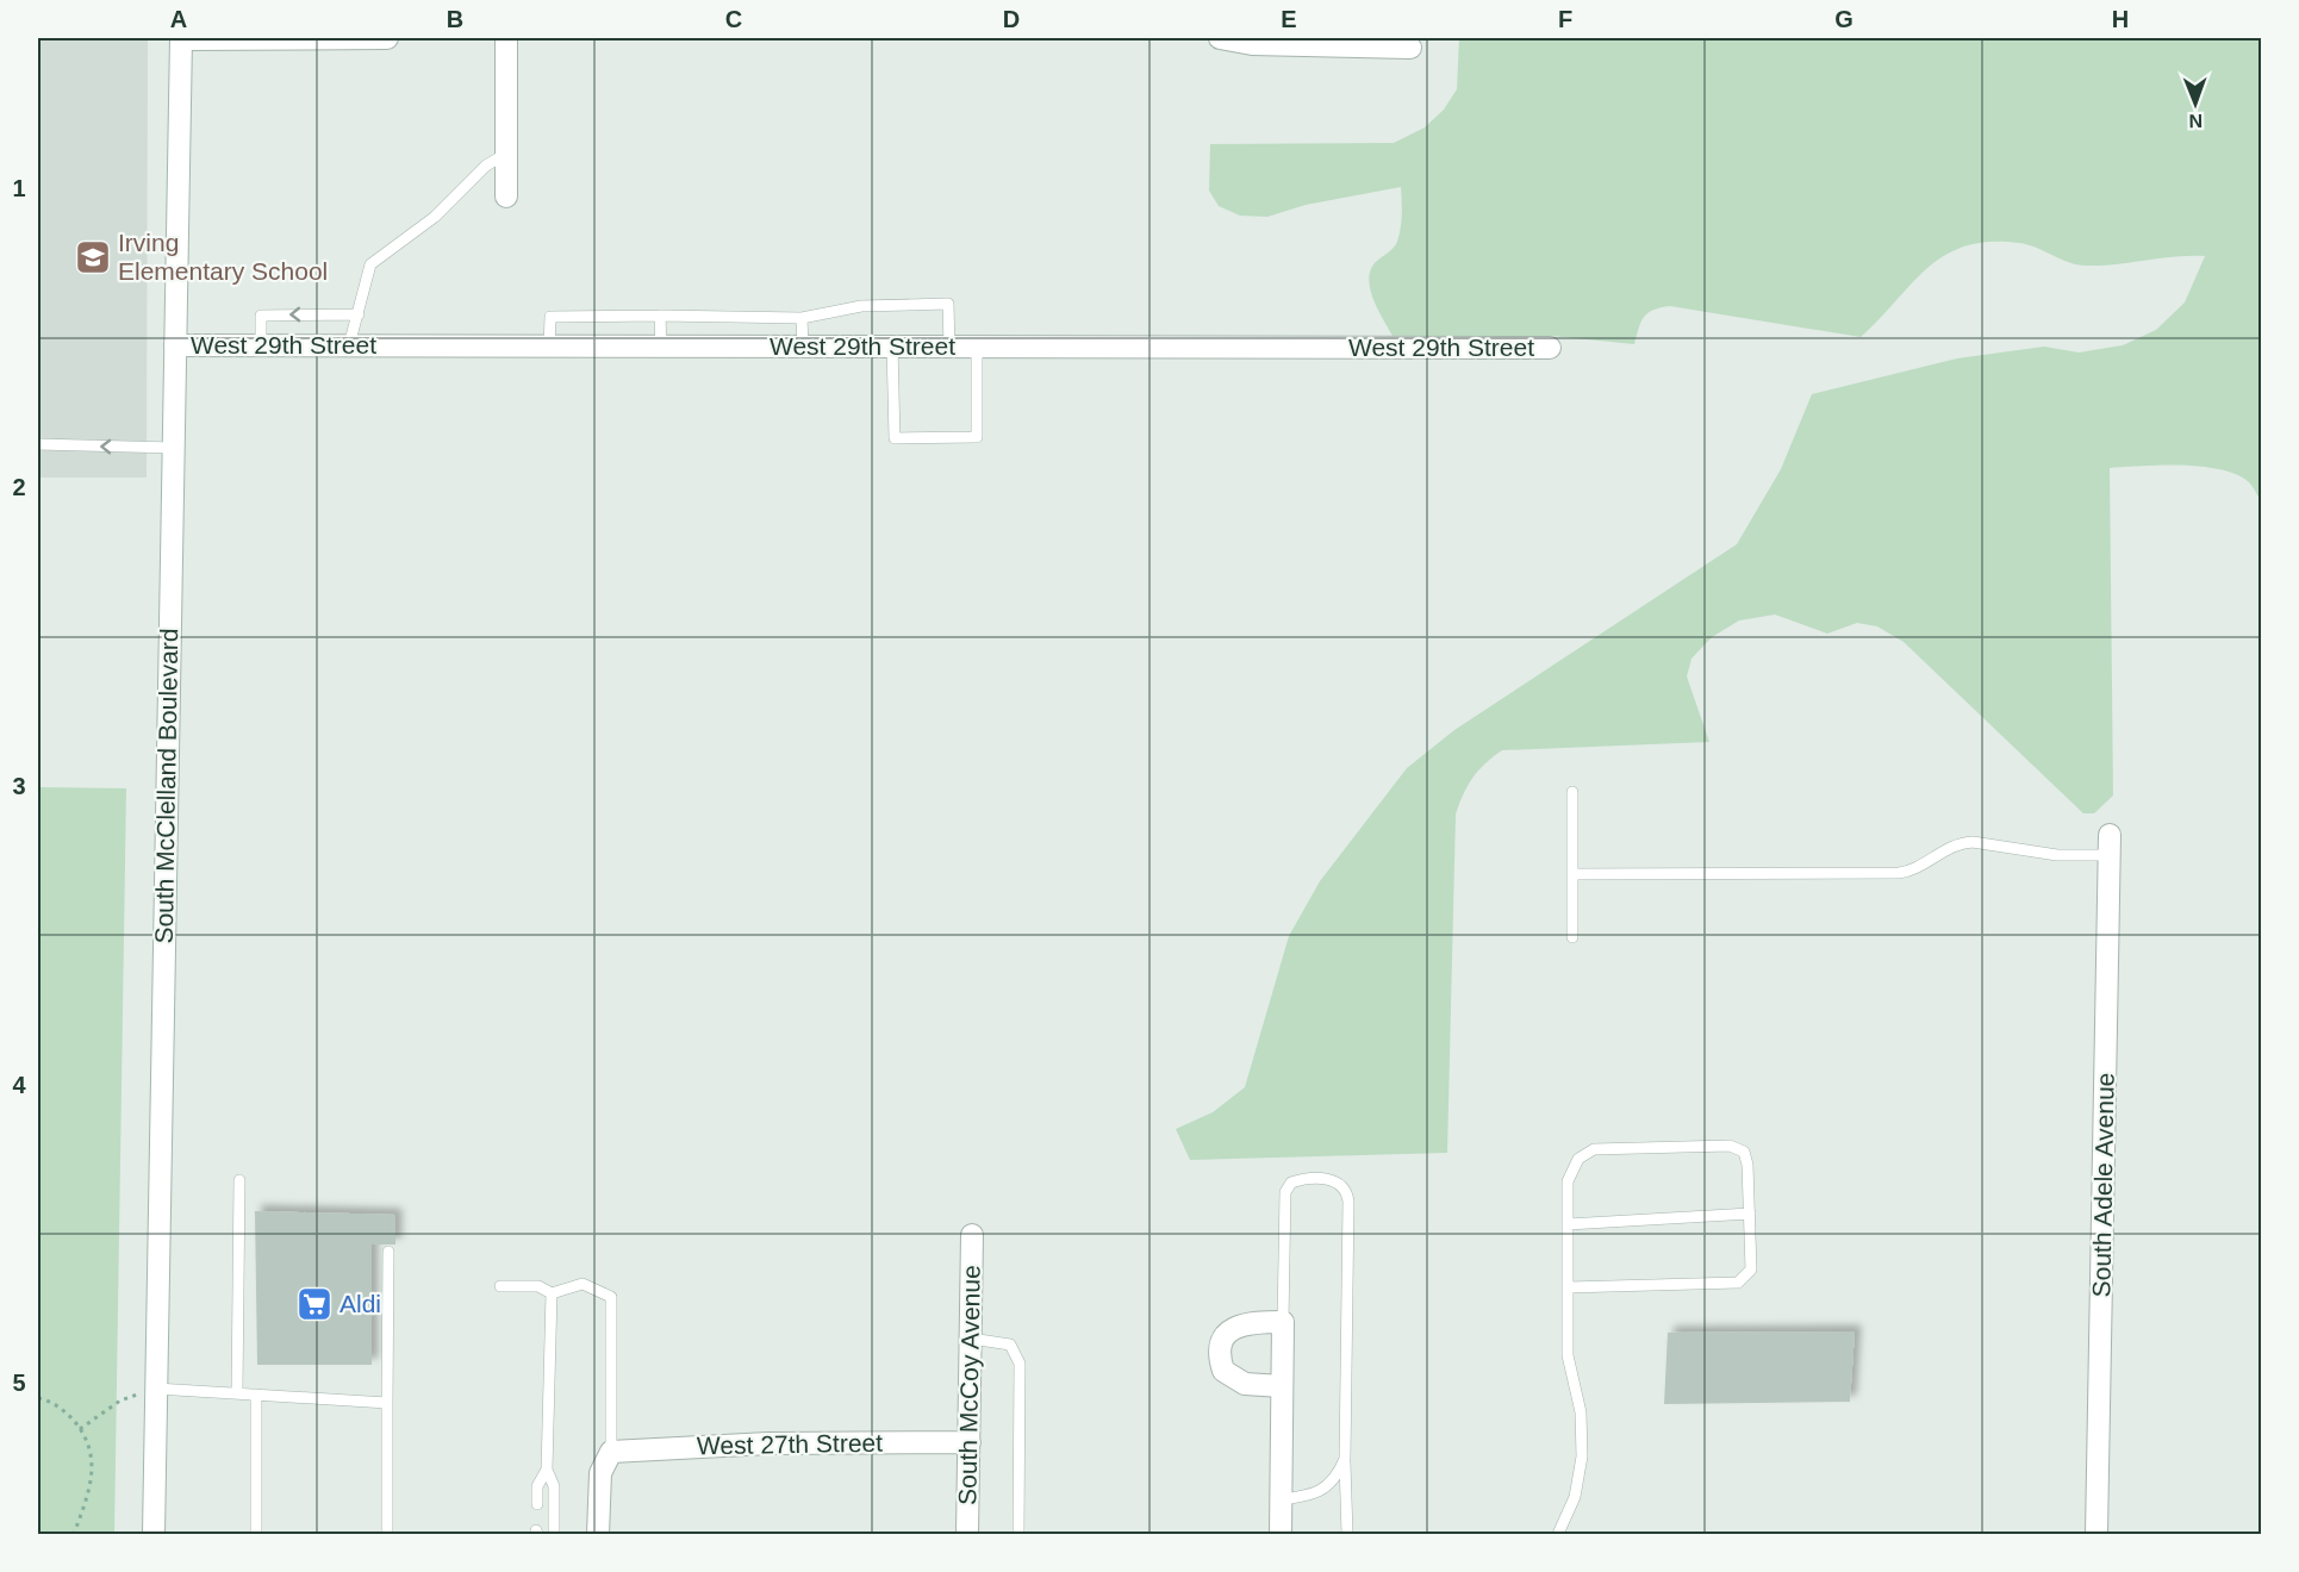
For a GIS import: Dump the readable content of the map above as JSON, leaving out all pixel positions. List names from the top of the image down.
{
  "streets": {
    "street": [
      "West 29th Street",
      "South McClelland Boulevard",
      "South Adele Avenue",
      "South McCoy Avenue",
      "West 27th Street"
    ]
  },
  "crossings": [
    ["West 29th Street", "South McClelland Boulevard"],
    ["South McCoy Avenue", "West 27th Street"]
  ],
  "places": {
    "school or university": ["Irving Elementary School"],
    "supermarket": ["Aldi"]
  },
  "north": "bottom",
  "grid": {
    "columns": [
      "A",
      "B",
      "C",
      "D",
      "E",
      "F",
      "G",
      "H"
    ],
    "rows": [
      "1",
      "2",
      "3",
      "4",
      "5"
    ]
  }
}
